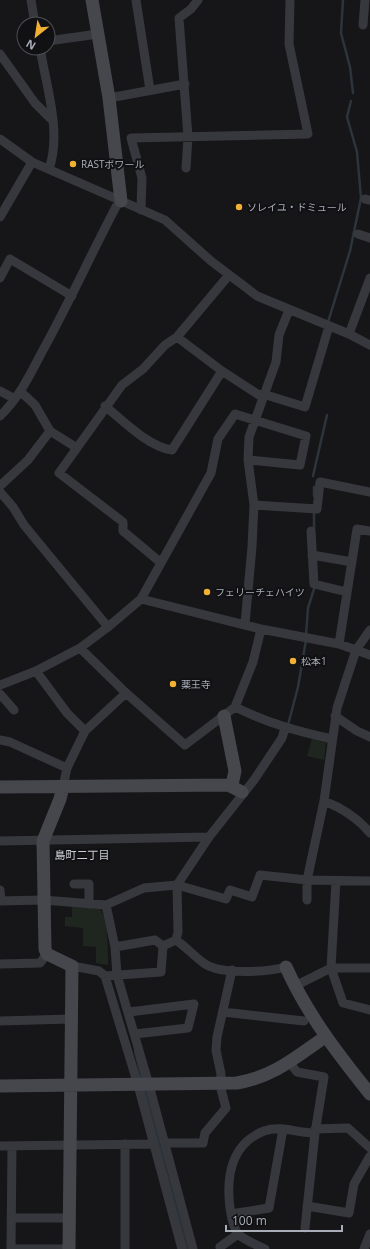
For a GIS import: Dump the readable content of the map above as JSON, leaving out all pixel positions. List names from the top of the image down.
{
  "districts": ["島町二丁目"],
  "places": [
    "RASTポワール",
    "ソレイユ・ドミュール",
    "フェリーチェハイツ",
    "松本1",
    "薬王寺"
  ],
  "scale_bar": "100 m",
  "north": "bottom left"
}
